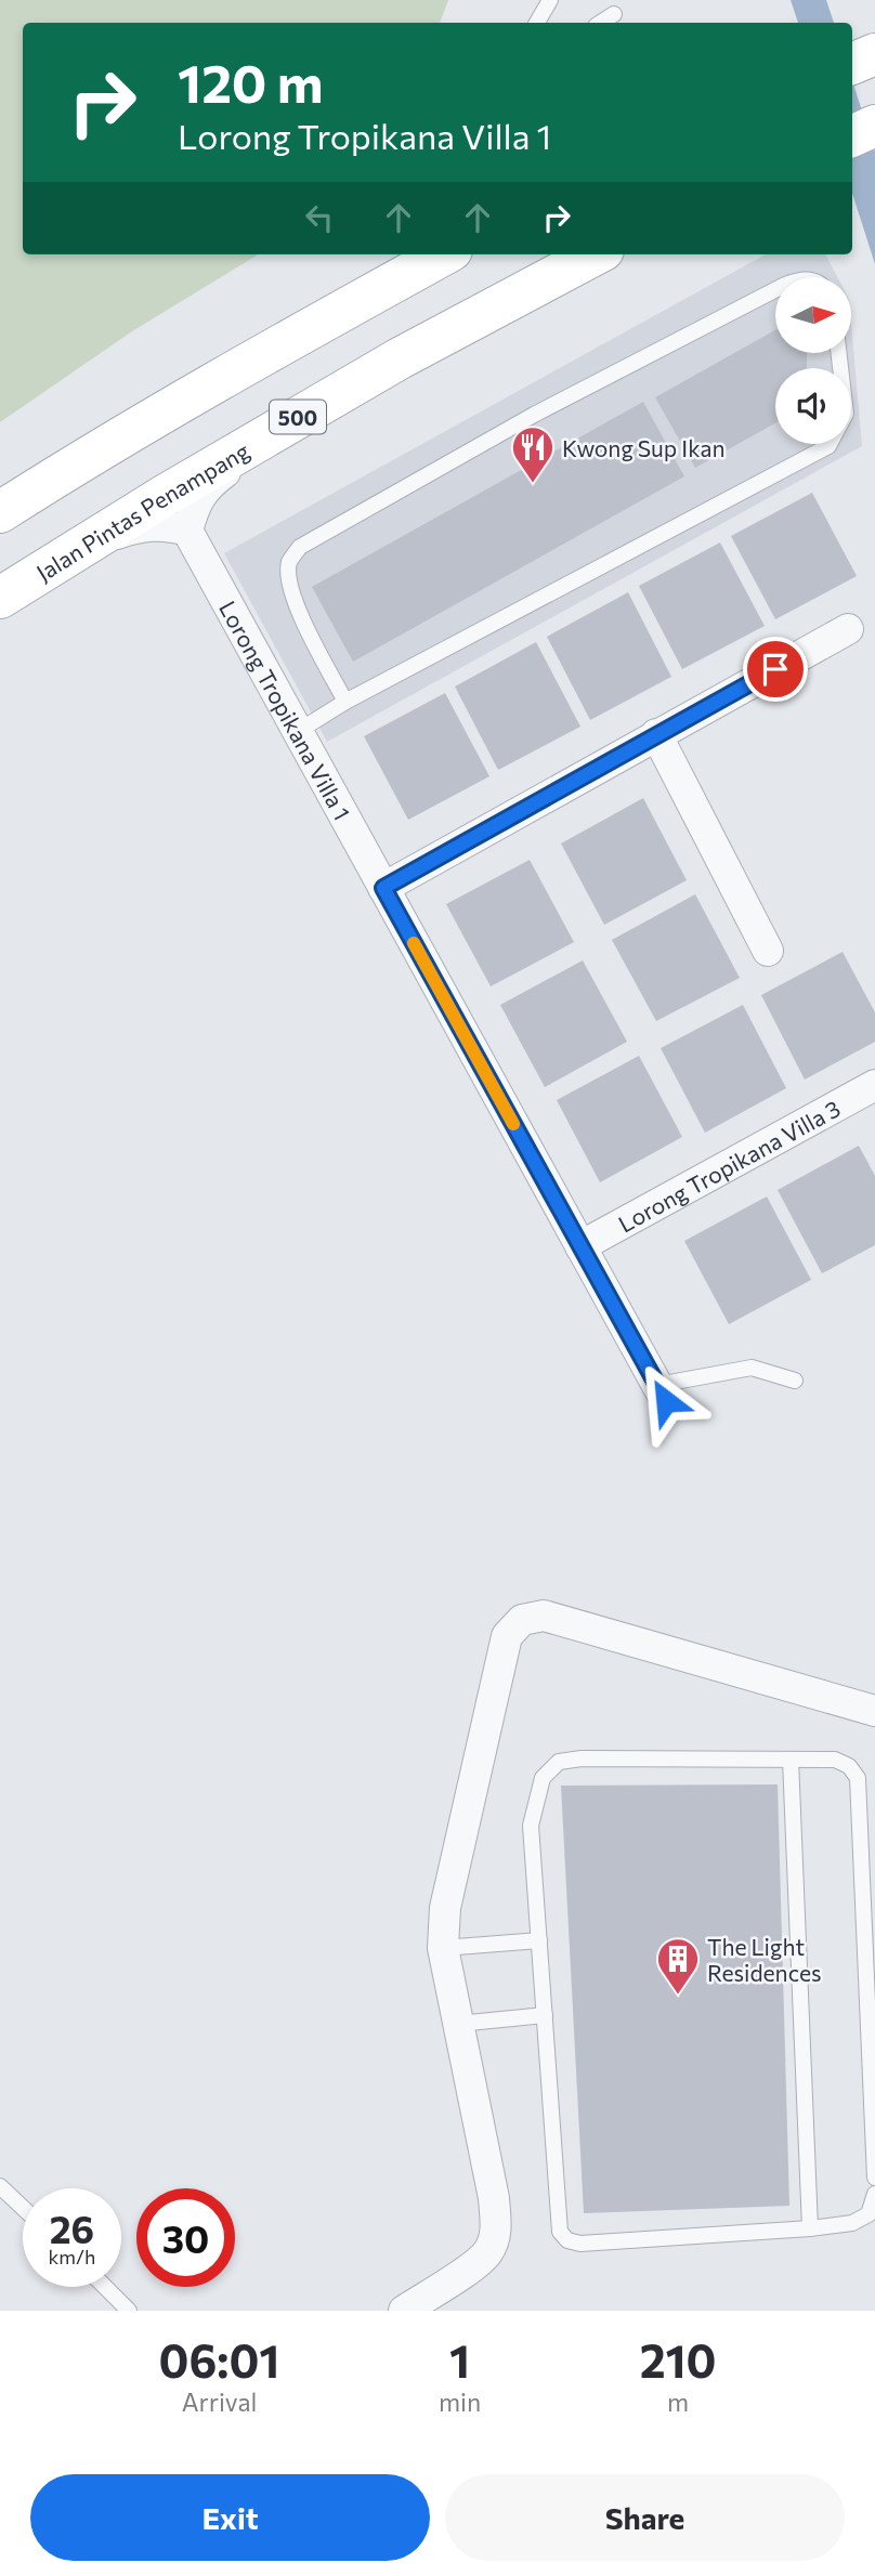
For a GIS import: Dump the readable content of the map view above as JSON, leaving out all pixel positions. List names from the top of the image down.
{
  "streets": {
    "main road": ["500", "Jalan Pintas Penampang"],
    "street": ["Lorong Tropikana Villa 1", "Lorong Tropikana Villa 3"]
  },
  "crossings": [
    ["Lorong Tropikana Villa 1", "Lorong Tropikana Villa 3"]
  ],
  "places": {
    "restaurant": ["Kwong Sup Ikan"],
    "building": ["The Light Residences"]
  },
  "north": "right",
  "page": {
    "turn": ["120 m", "Lorong Tropikana Villa 1"],
    "speed": "26 km/h",
    "limit": "30",
    "eta": [
      "06:01",
      "Arrival",
      "1",
      "min",
      "210",
      "m"
    ],
    "buttons": ["Exit", "Share"]
  }
}
